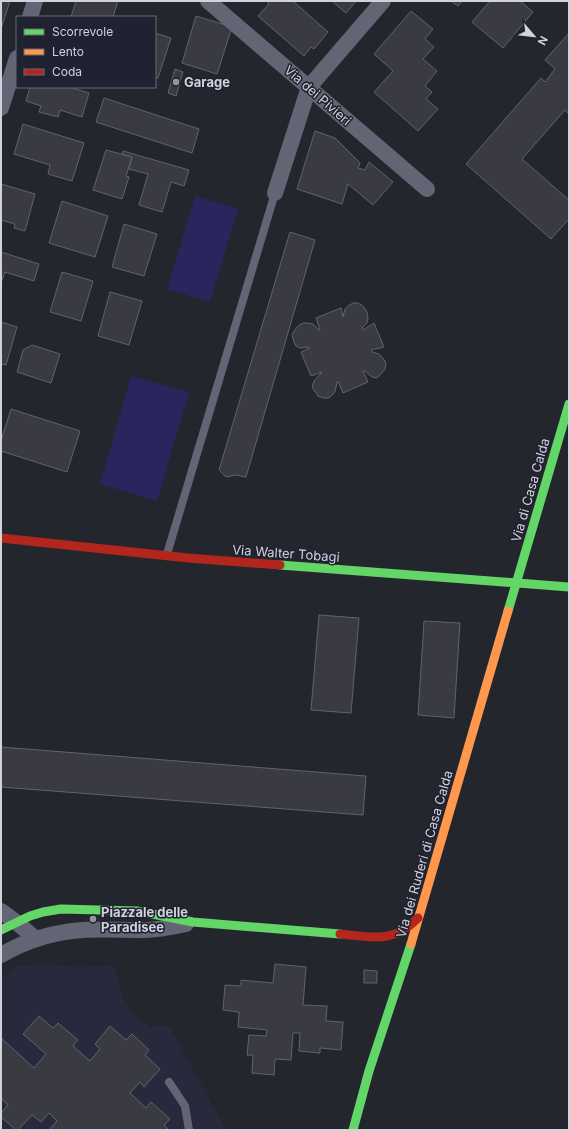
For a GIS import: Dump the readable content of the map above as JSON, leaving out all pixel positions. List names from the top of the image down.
{
  "streets": {
    "street": [
      "Via dei Pivieri",
      "Via di Casa Calda",
      "Via Walter Tobagi",
      "Via dei Ruderi di Casa Calda"
    ]
  },
  "crossings": [
    ["Via di Casa Calda", "Via Walter Tobagi"],
    ["Via di Casa Calda", "Via dei Ruderi di Casa Calda"],
    ["Via Walter Tobagi", "Via dei Ruderi di Casa Calda"]
  ],
  "places": ["Garage", "Piazzale delle Paradisee"],
  "legend": ["Scorrevole", "Lento", "Coda"],
  "north": "bottom right"
}
